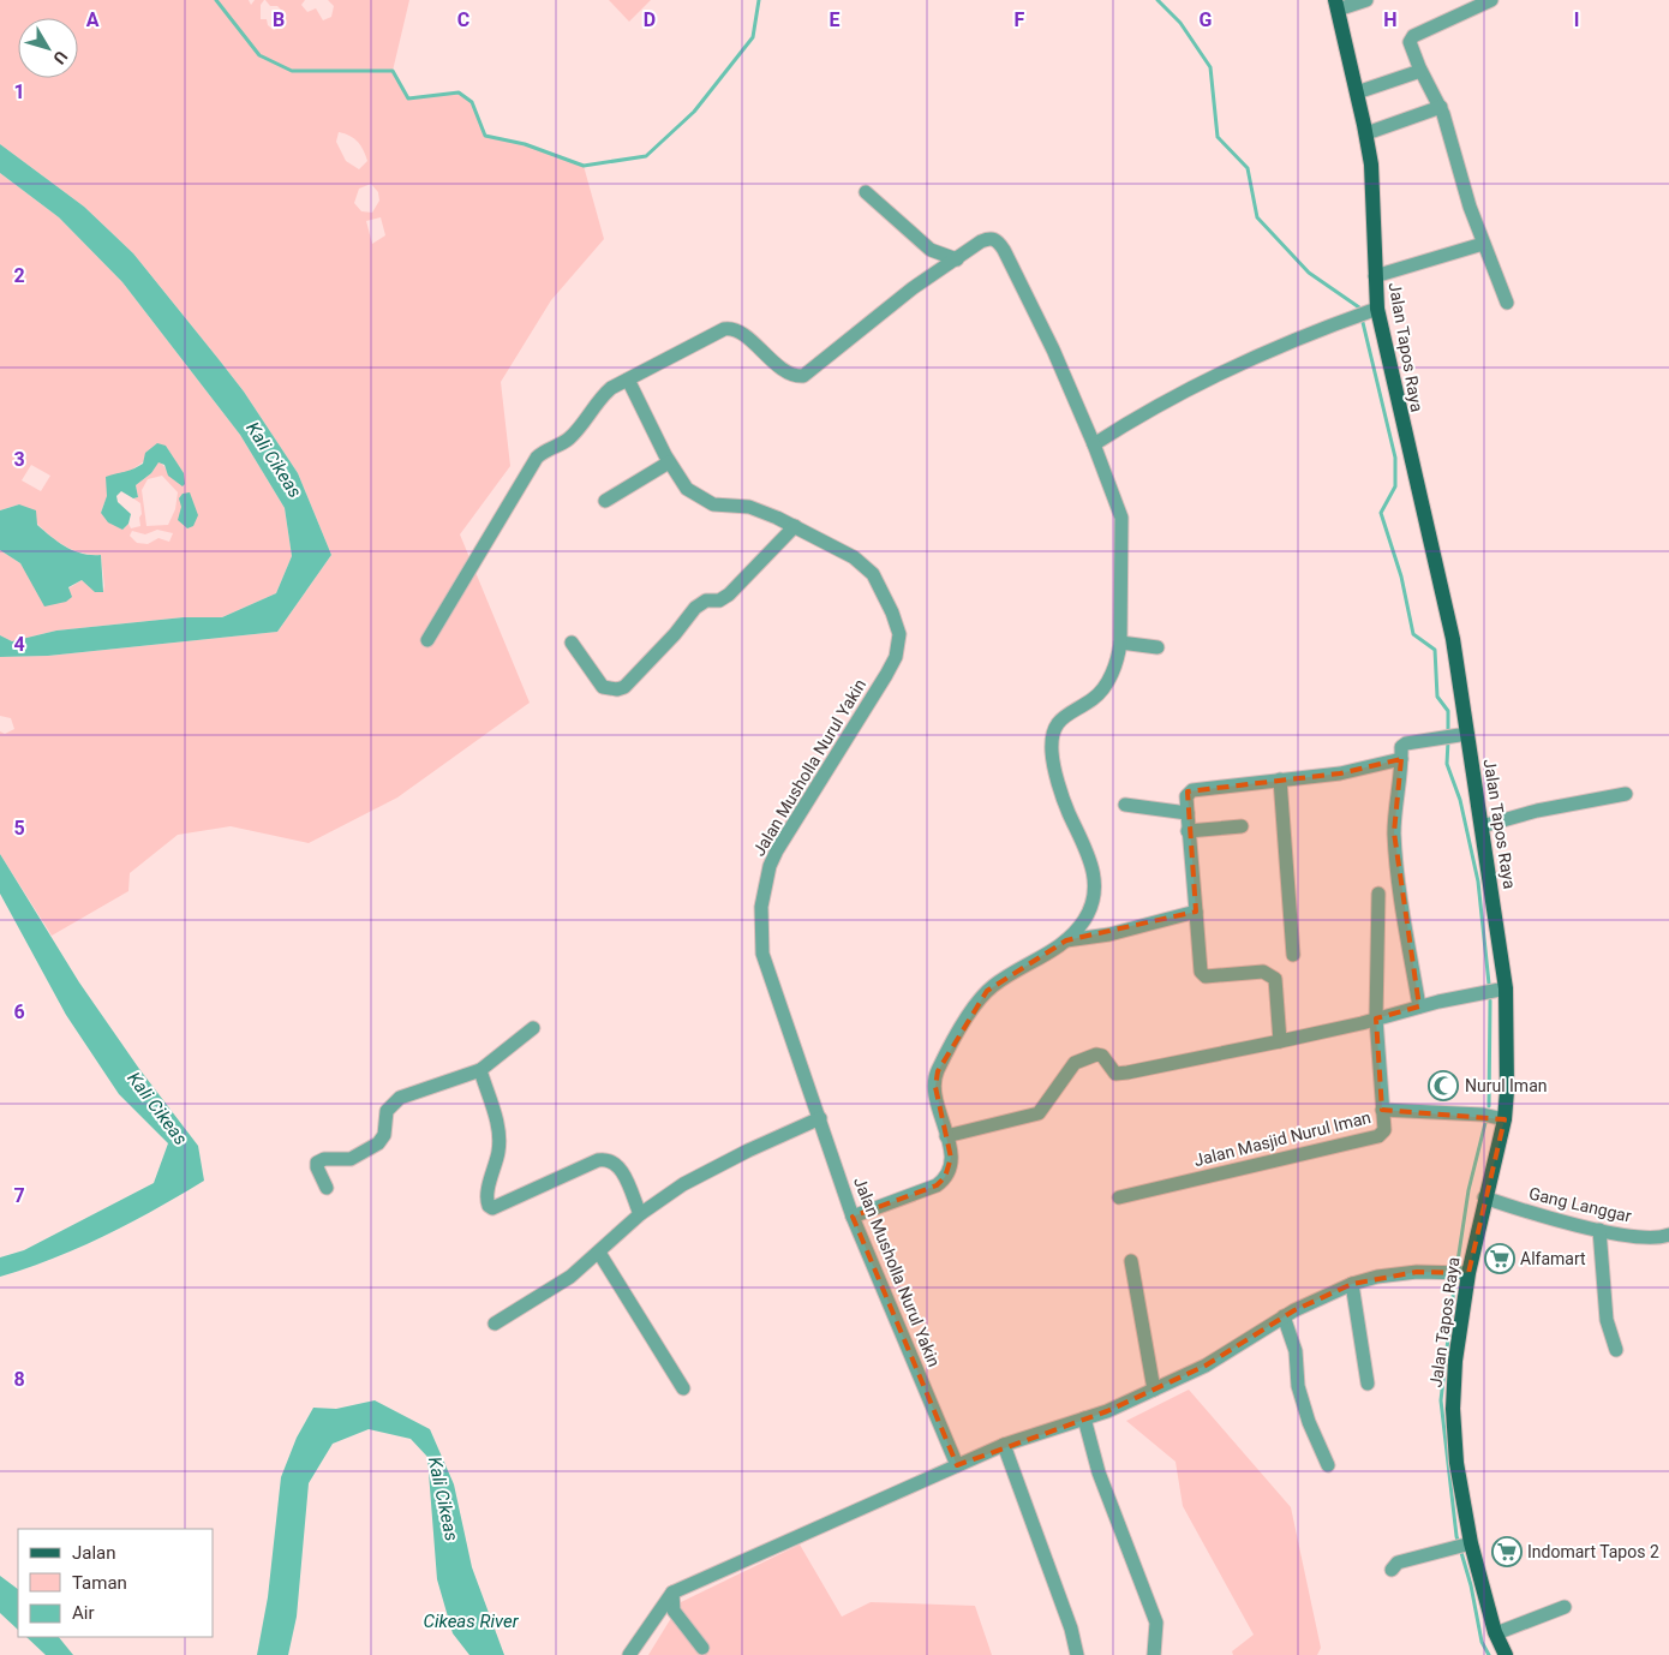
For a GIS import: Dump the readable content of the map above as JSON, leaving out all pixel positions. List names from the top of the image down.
{
  "streets": {
    "main road": ["Jalan Tapos Raya"],
    "street": ["Jalan Musholla Nurul Yakin", "Jalan Masjid Nurul Iman", "Gang Langgar"]
  },
  "crossings": [
    ["Jalan Tapos Raya", "Jalan Masjid Nurul Iman"],
    ["Jalan Tapos Raya", "Gang Langgar"]
  ],
  "water": ["Kali Cikeas", "Cikeas River"],
  "places": {
    "mosque": ["Nurul Iman"],
    "supermarket": ["Alfamart", "Indomart Tapos 2"]
  },
  "legend": ["Jalan", "Taman", "Air"],
  "north": "bottom right",
  "grid": {
    "columns": [
      "A",
      "B",
      "C",
      "D",
      "E",
      "F",
      "G",
      "H",
      "I"
    ],
    "rows": [
      "1",
      "2",
      "3",
      "4",
      "5",
      "6",
      "7",
      "8"
    ]
  }
}
